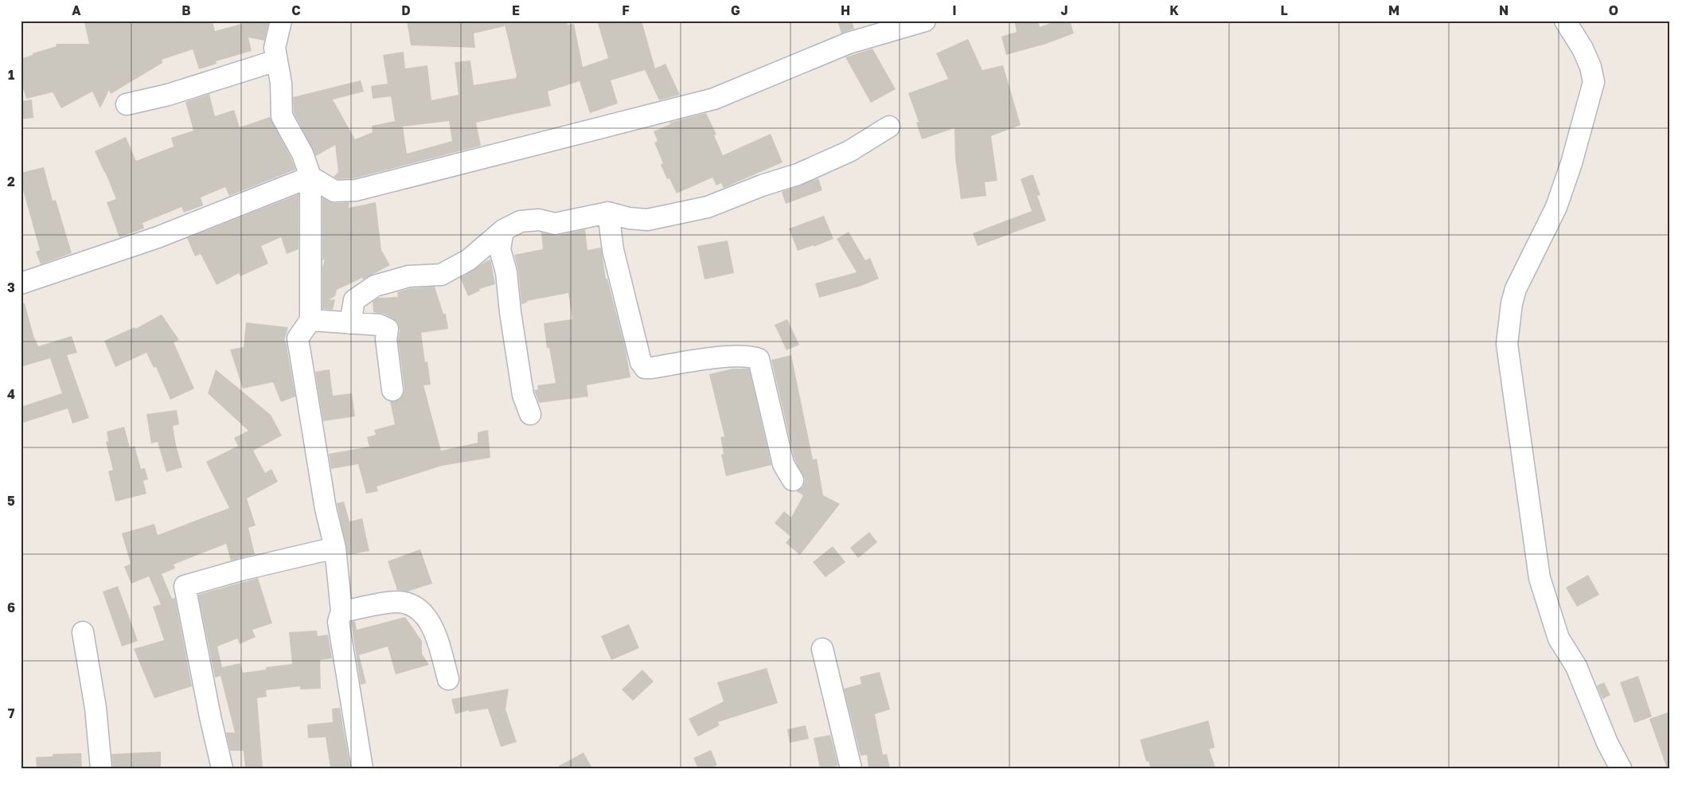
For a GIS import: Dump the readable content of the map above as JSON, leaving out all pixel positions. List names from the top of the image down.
{
  "grid": {
    "columns": [
      "A",
      "B",
      "C",
      "D",
      "E",
      "F",
      "G",
      "H",
      "I",
      "J",
      "K",
      "L",
      "M",
      "N",
      "O"
    ],
    "rows": [
      "1",
      "2",
      "3",
      "4",
      "5",
      "6",
      "7"
    ]
  }
}
